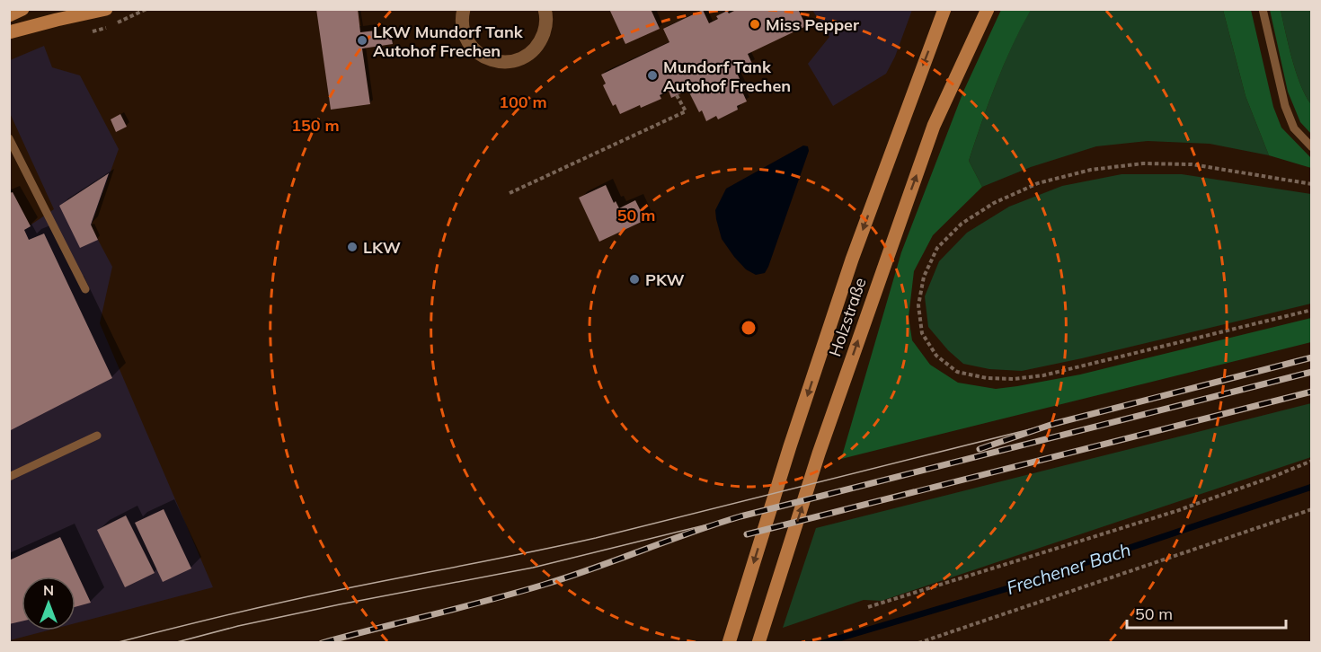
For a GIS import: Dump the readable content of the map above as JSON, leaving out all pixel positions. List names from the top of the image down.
{
  "streets": {
    "main road": ["Holzstraße"]
  },
  "water": ["Frechener Bach"],
  "places": [
    "Miss Pepper",
    "LKW Mundorf Tank Autohof Frechen",
    "Mundorf Tank Autohof Frechen",
    "LKW",
    "PKW"
  ],
  "scale_bar": "50 m",
  "north": "top",
  "rings": ["100 m", "150 m", "50 m"]
}
